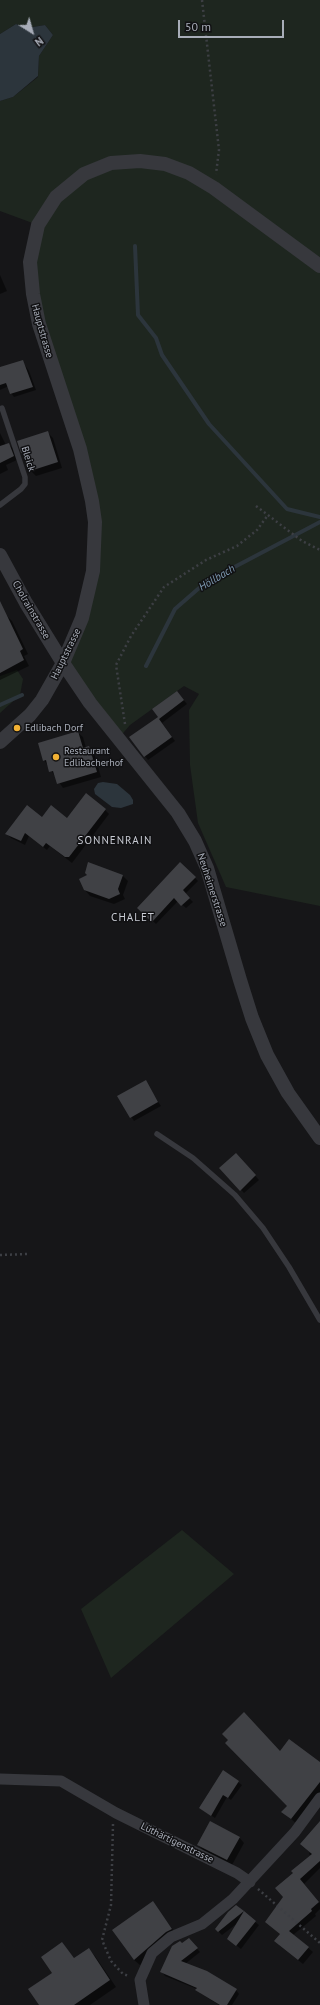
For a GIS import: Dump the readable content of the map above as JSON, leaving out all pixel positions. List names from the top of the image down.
{
  "streets": {
    "street": [
      "Hauptstrasse",
      "Cholrainstrasse",
      "Neuheimerstrasse",
      "Lüthärtigenstrasse"
    ],
    "lane": ["Bleick"]
  },
  "crossings": [
    ["Hauptstrasse", "Cholrainstrasse"],
    ["Hauptstrasse", "Neuheimerstrasse"],
    ["Cholrainstrasse", "Neuheimerstrasse"]
  ],
  "districts": ["SONNENRAIN", "CHALET"],
  "water": ["Höllbach"],
  "places": ["Edlibach Dorf", "Restaurant Edlibacherhof"],
  "scale_bar": "50 m",
  "north": "bottom right"
}
